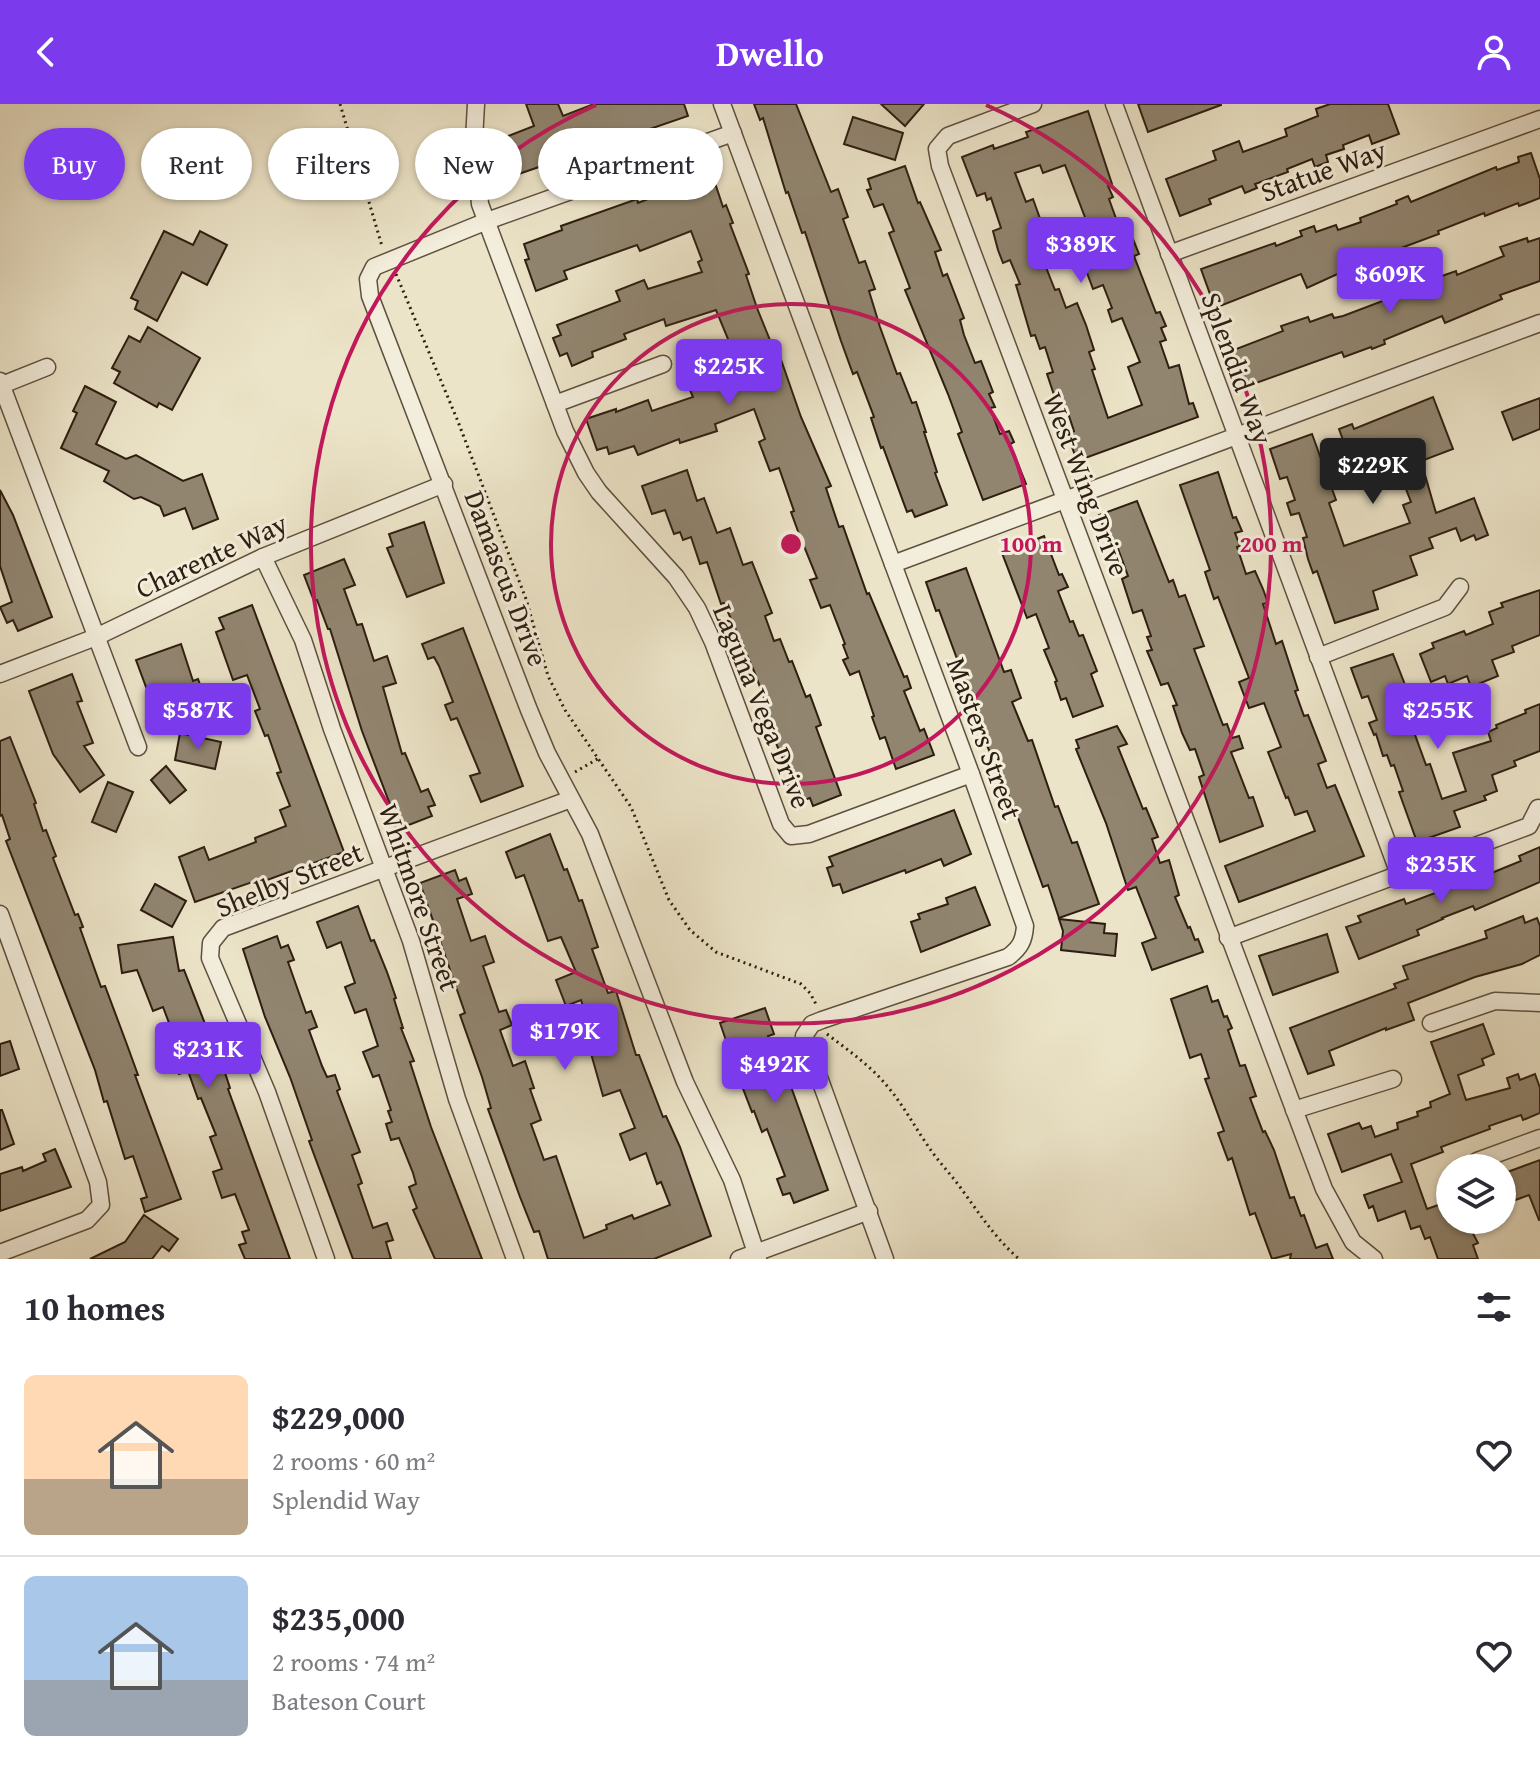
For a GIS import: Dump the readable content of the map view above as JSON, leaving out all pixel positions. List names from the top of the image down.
{
  "streets": {
    "street": [
      "Statue Way",
      "Splendid Way",
      "West Wing Drive",
      "Charente Way",
      "Damascus Drive",
      "Laguna Vega Drive",
      "Masters Street",
      "Shelby Street",
      "Whitmore Street"
    ]
  },
  "crossings": [
    ["Statue Way", "Splendid Way"],
    ["Charente Way", "Damascus Drive"],
    ["Charente Way", "Whitmore Street"],
    ["Damascus Drive", "Laguna Vega Drive"],
    ["Damascus Drive", "Masters Street"],
    ["Damascus Drive", "Shelby Street"],
    ["Laguna Vega Drive", "Masters Street"],
    ["Shelby Street", "Whitmore Street"]
  ],
  "page": {
    "header": "Dwello",
    "chip": [
      "Buy",
      "Rent",
      "Filters",
      "New",
      "Apartment"
    ],
    "price": [
      "$389K",
      "$609K",
      "$225K",
      "$229K",
      "$587K",
      "$255K",
      "$235K",
      "$179K",
      "$231K",
      "$492K"
    ],
    "heading": "10 homes",
    "list": [
      {
        "name": "$229,000",
        "note": "2 rooms · 60 m² · Splendid Way"
      },
      {
        "name": "$235,000",
        "note": "2 rooms · 74 m² · Bateson Court"
      }
    ]
  },
  "rings": ["100 m", "200 m"]
}
